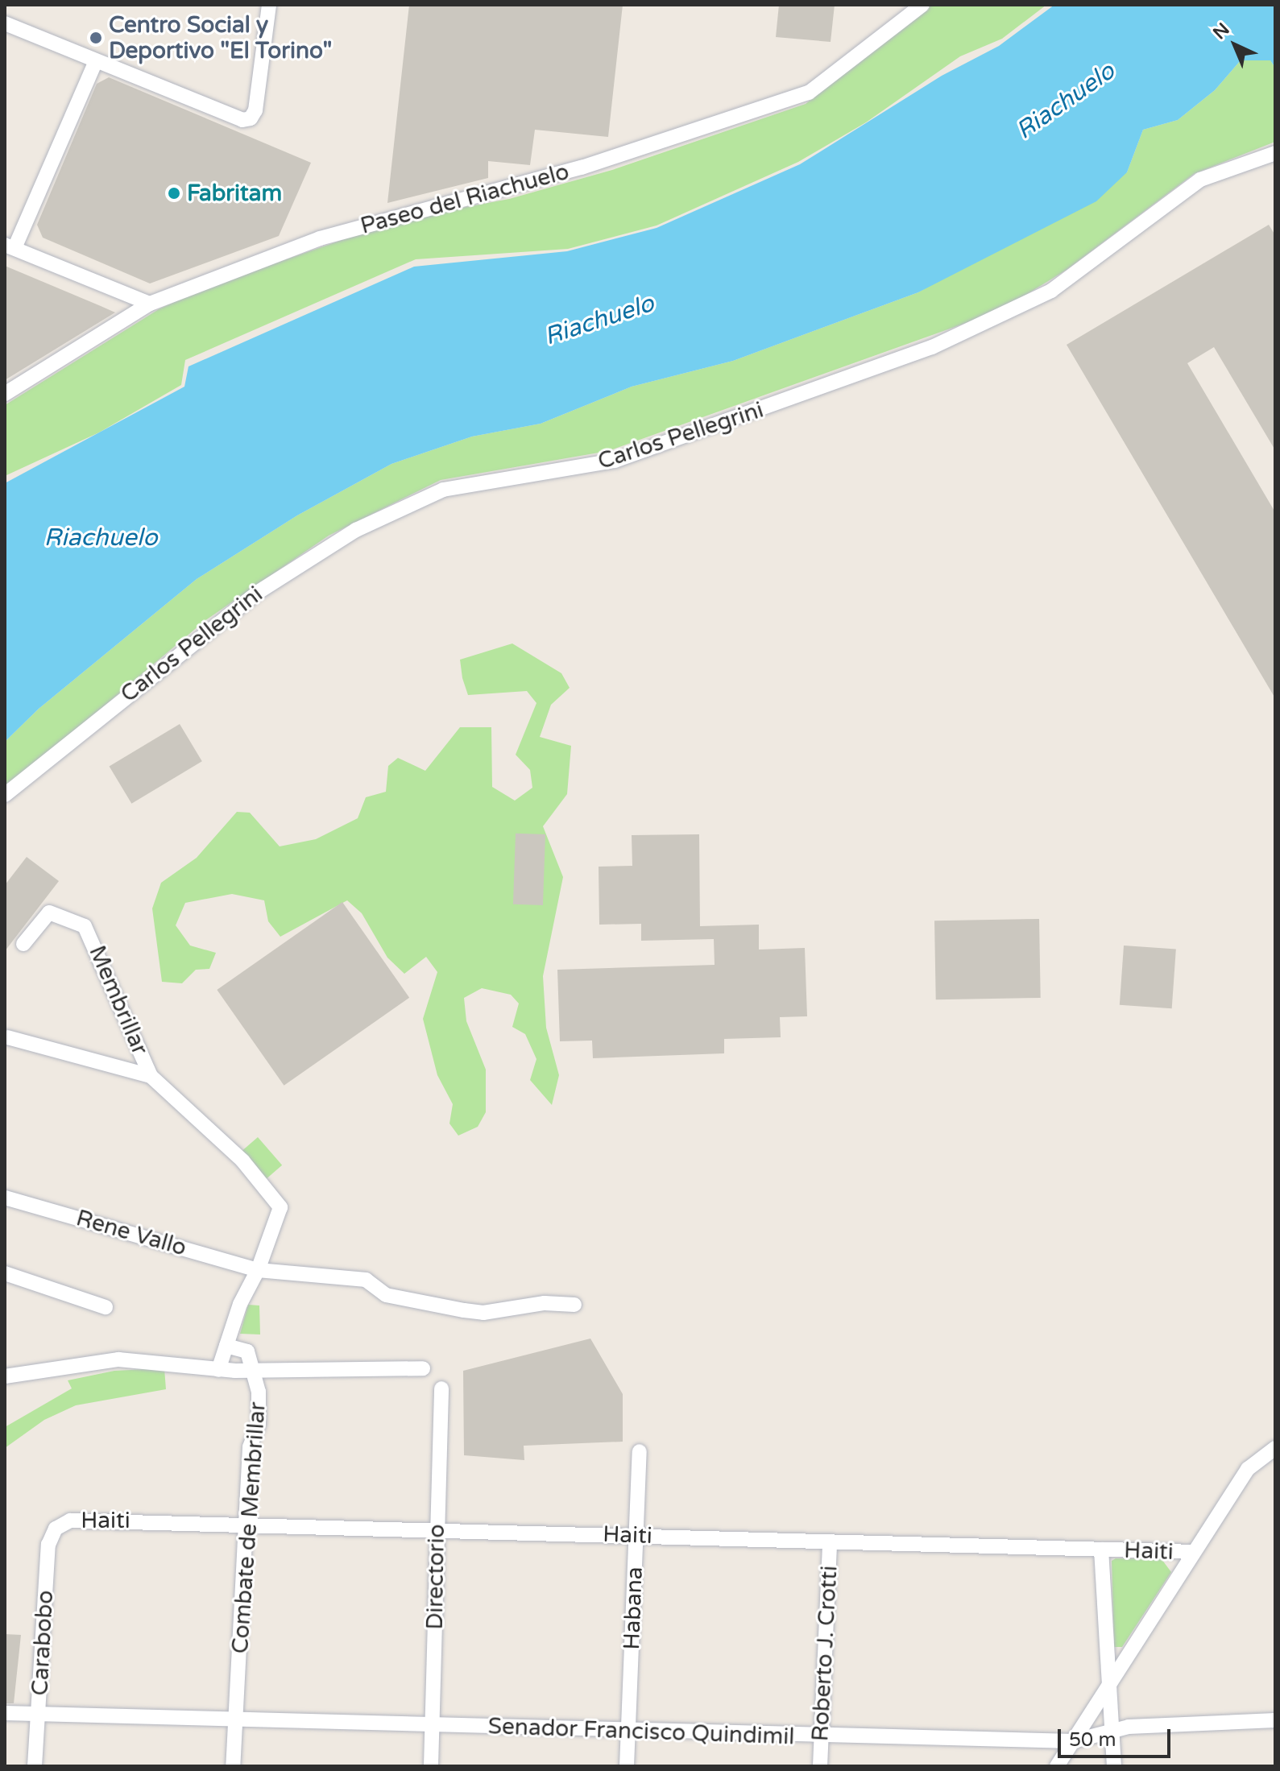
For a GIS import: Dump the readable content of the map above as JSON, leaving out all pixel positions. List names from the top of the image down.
{
  "streets": {
    "street": [
      "Paseo del Riachuelo",
      "Carlos Pellegrini",
      "Membrillar",
      "Rene Vallo",
      "Haiti",
      "Combate de Membrillar",
      "Directorio",
      "Habana",
      "Carabobo",
      "Roberto J. Crotti",
      "Senador Francisco Quindimil"
    ]
  },
  "crossings": [
    ["Haiti", "Combate de Membrillar"],
    ["Haiti", "Directorio"],
    ["Haiti", "Habana"],
    ["Haiti", "Carabobo"],
    ["Haiti", "Roberto J. Crotti"],
    ["Combate de Membrillar", "Senador Francisco Quindimil"],
    ["Directorio", "Senador Francisco Quindimil"],
    ["Habana", "Senador Francisco Quindimil"],
    ["Carabobo", "Senador Francisco Quindimil"],
    ["Roberto J. Crotti", "Senador Francisco Quindimil"]
  ],
  "water": ["Riachuelo"],
  "places": ["Centro Social y Deportivo \"El Torino\"", "Fabritam"],
  "scale_bar": "50 m",
  "north": "top left"
}
